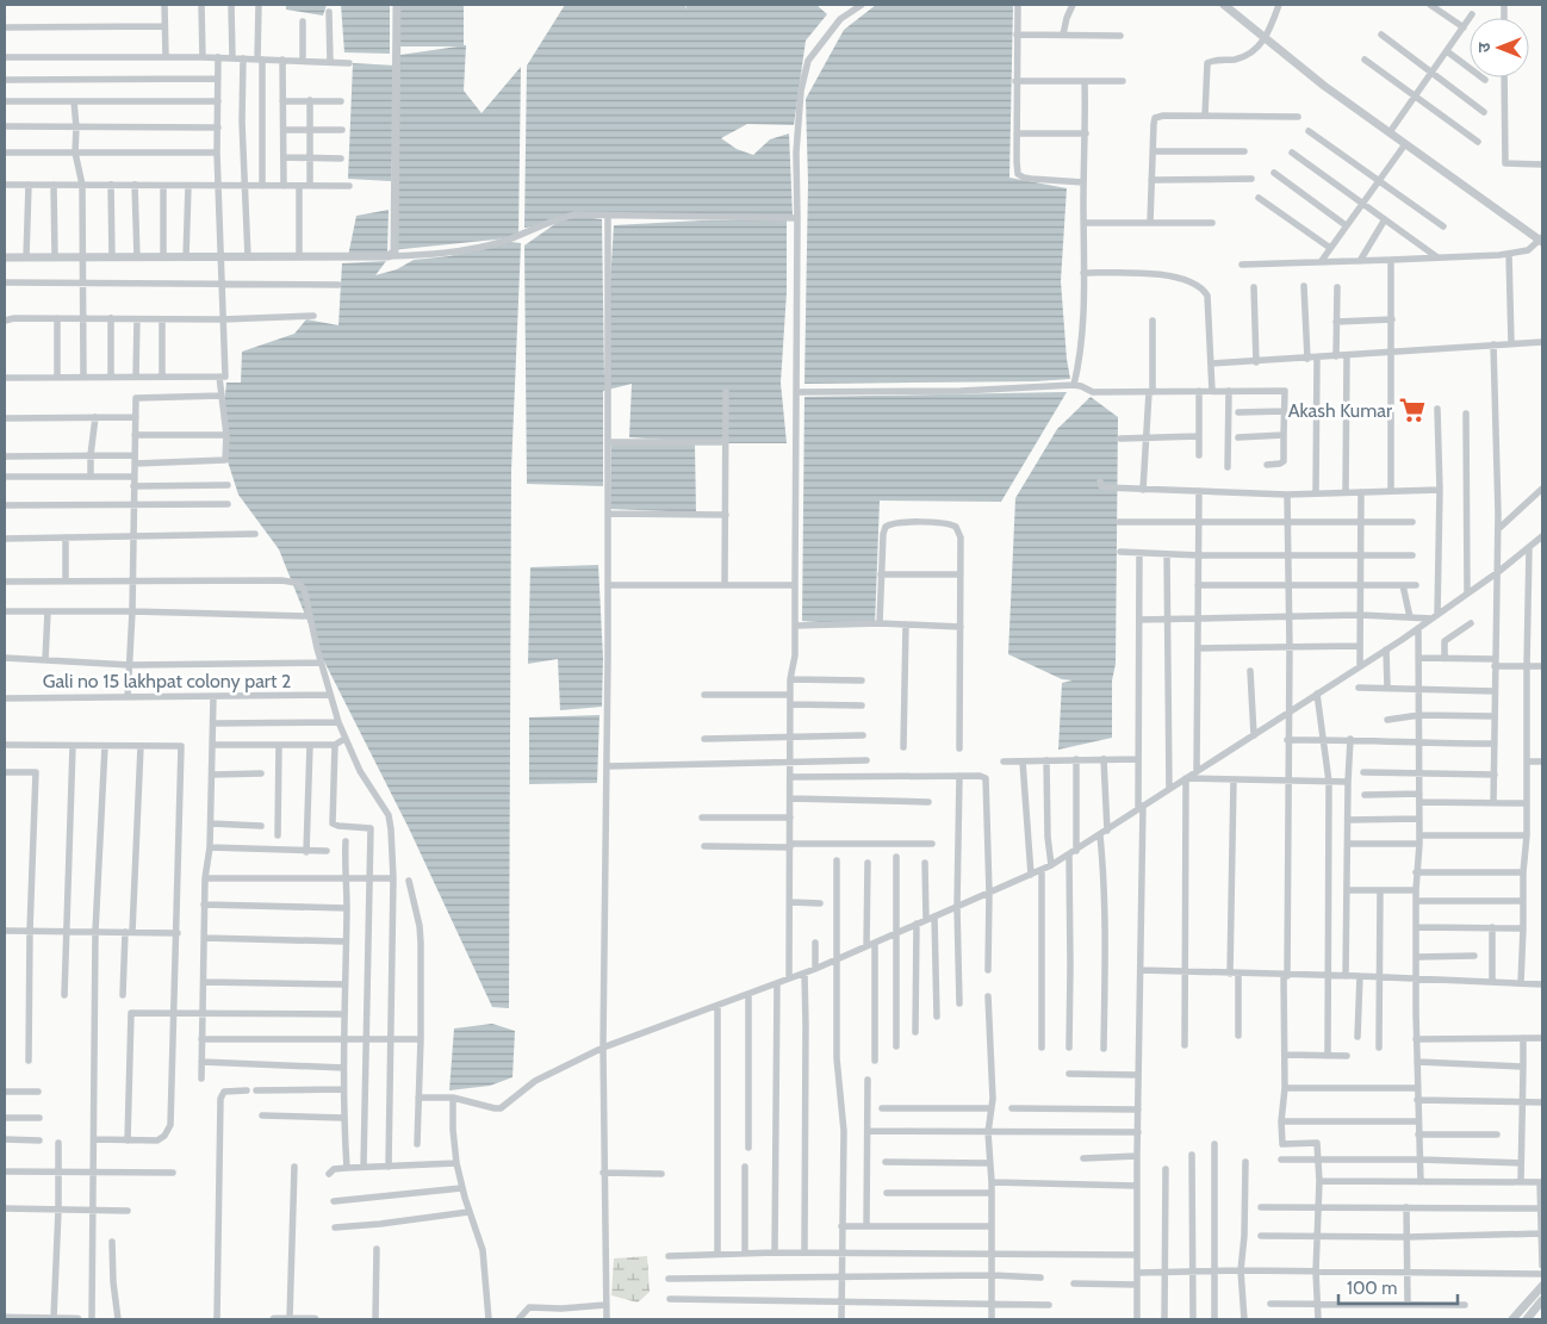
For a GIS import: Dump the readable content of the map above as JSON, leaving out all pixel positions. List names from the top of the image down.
{
  "streets": {
    "street": ["Gali no 15 lakhpat colony part 2"]
  },
  "places": {
    "supermarket": ["Akash Kumar"]
  },
  "scale_bar": "100 m",
  "north": "left"
}
